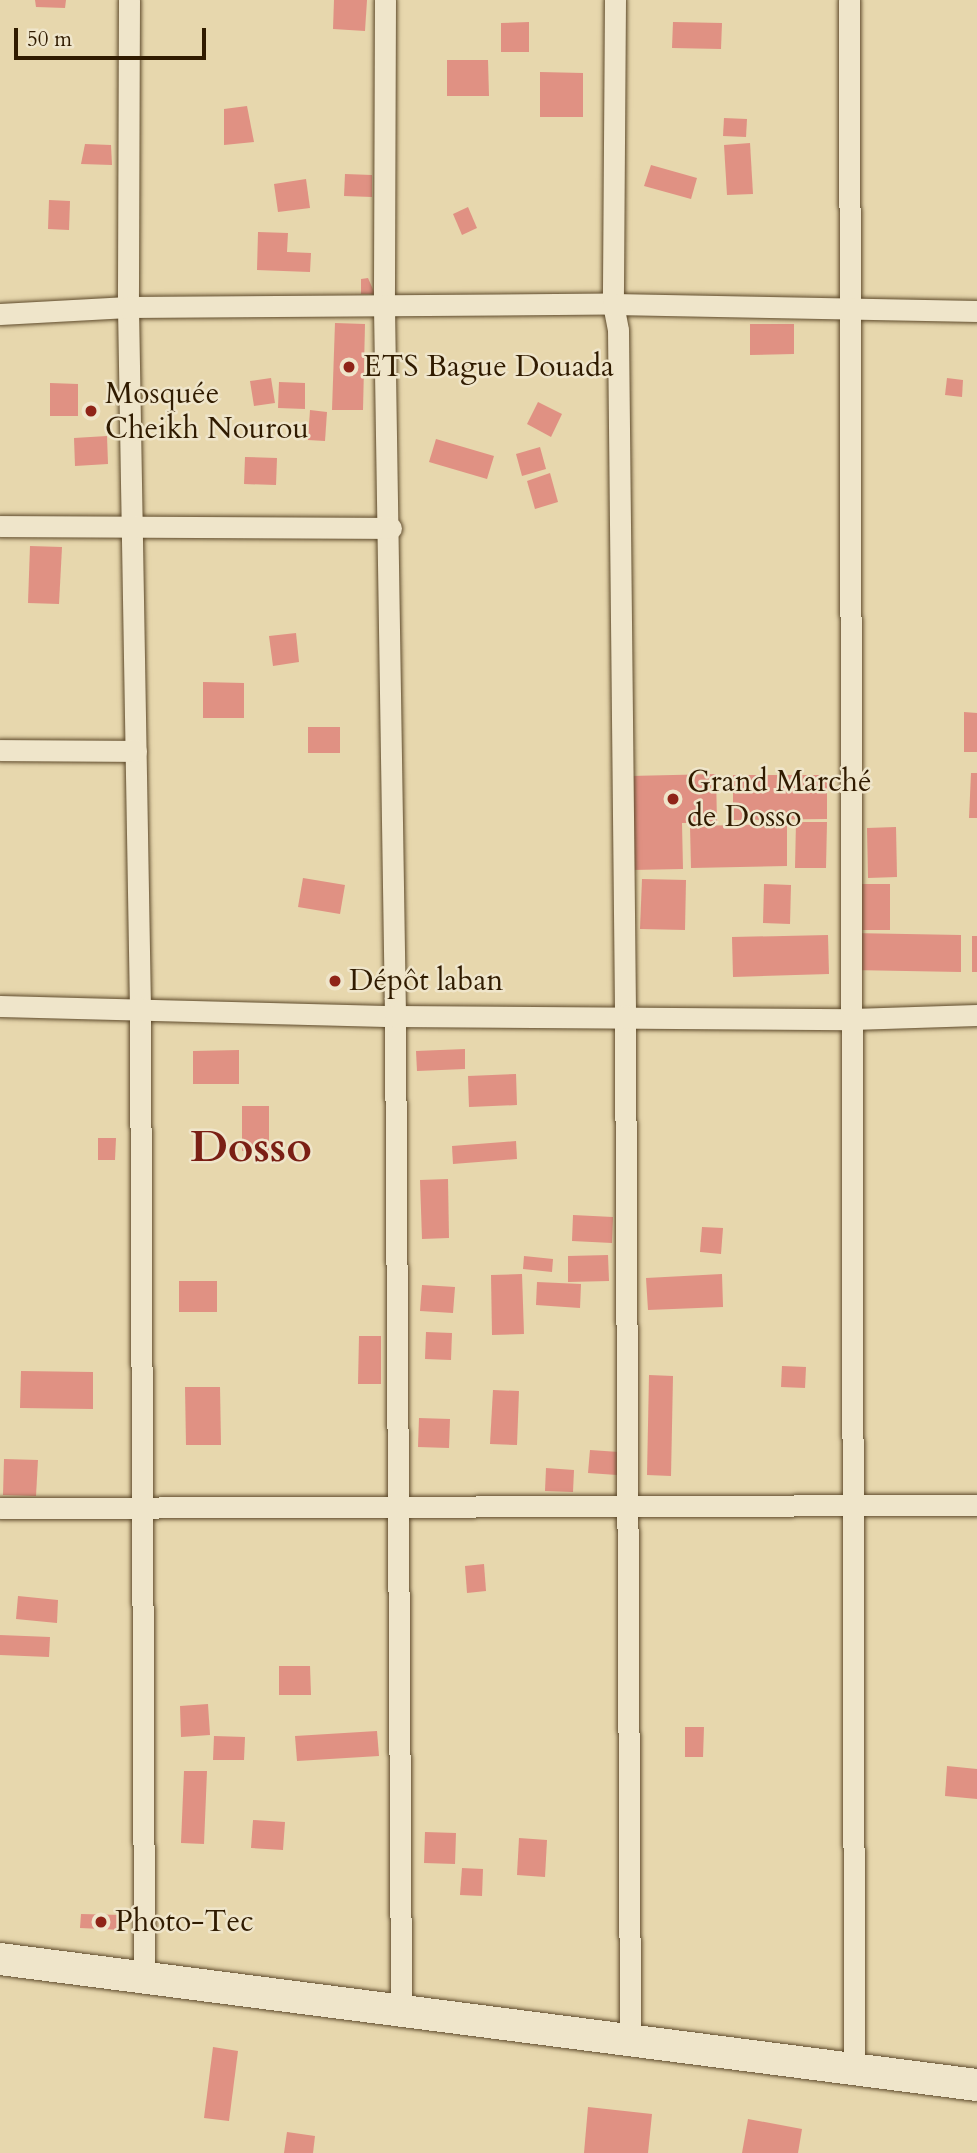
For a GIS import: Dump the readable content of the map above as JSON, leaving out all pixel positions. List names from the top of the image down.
{
  "districts": ["Dosso"],
  "places": [
    "ETS Bague Douada",
    "Mosquée Cheikh Nourou",
    "Grand Marché de Dosso",
    "Dépôt laban",
    "Photo-Tec"
  ],
  "scale_bar": "50 m"
}
